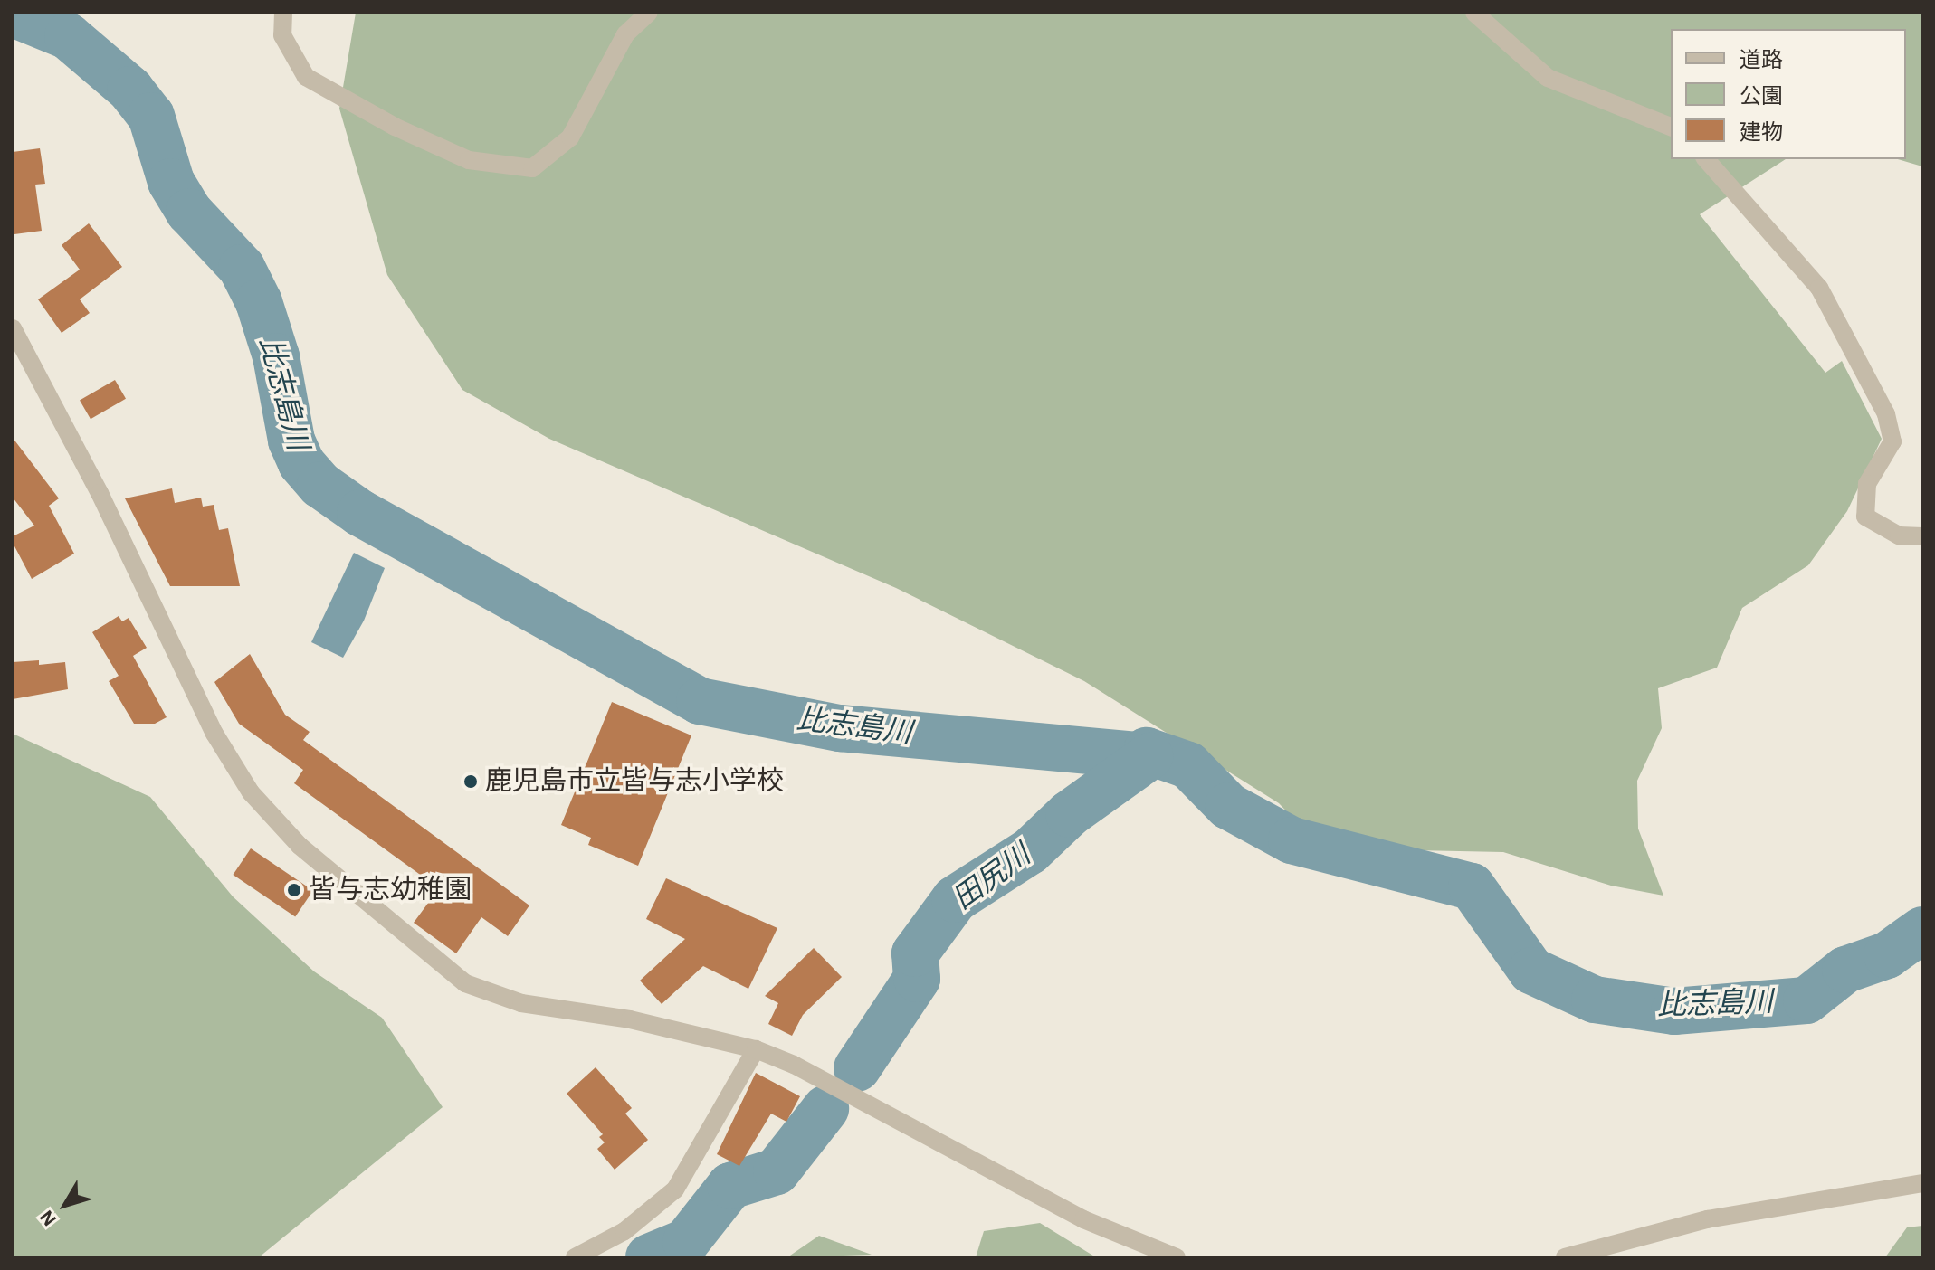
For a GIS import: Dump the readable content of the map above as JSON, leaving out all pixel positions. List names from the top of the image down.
{
  "water": ["比志島川", "田尻川"],
  "places": ["鹿児島市立皆与志小学校", "皆与志幼稚園"],
  "legend": ["道路", "公園", "建物"],
  "north": "bottom left"
}
